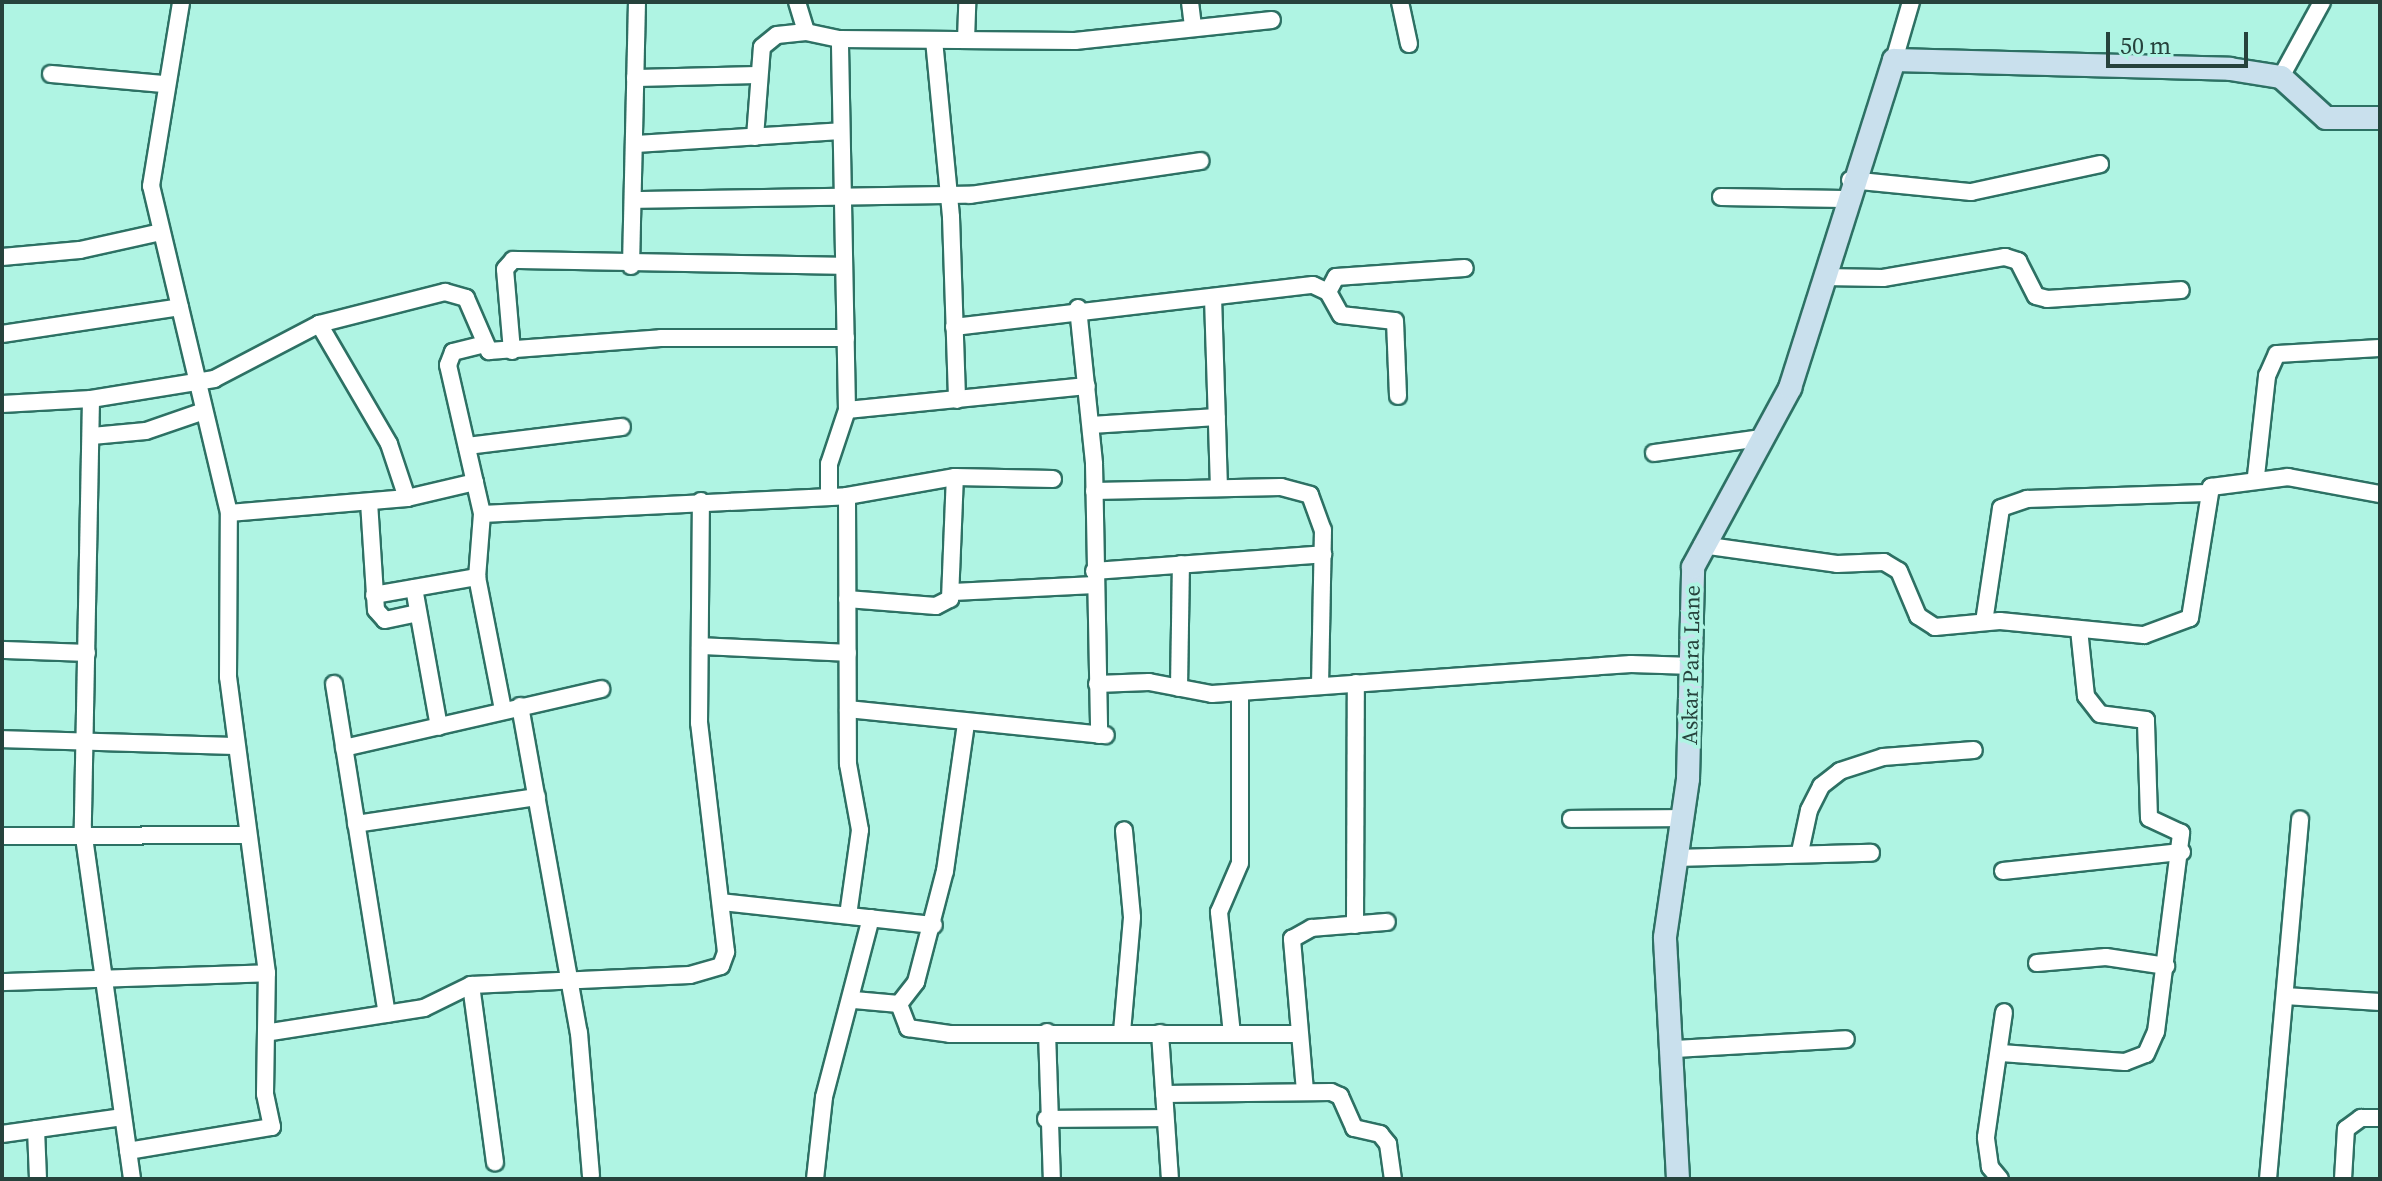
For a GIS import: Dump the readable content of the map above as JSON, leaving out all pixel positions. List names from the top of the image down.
{
  "streets": {
    "street": ["Askar Para Lane"]
  },
  "scale_bar": "50 m"
}
